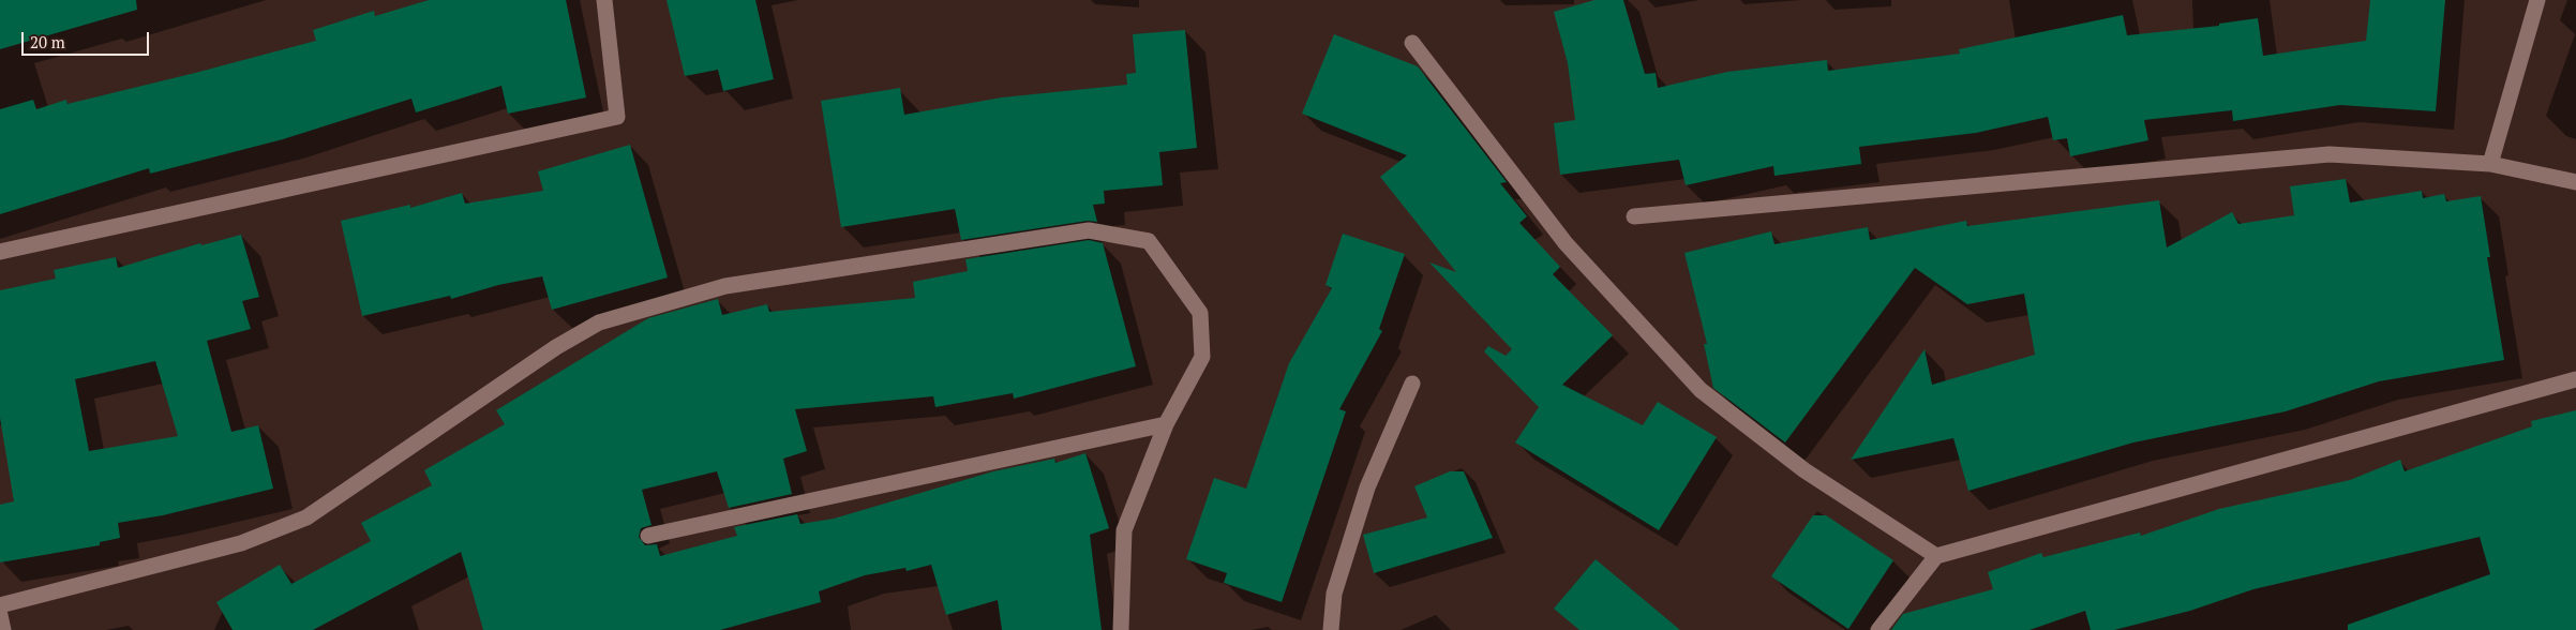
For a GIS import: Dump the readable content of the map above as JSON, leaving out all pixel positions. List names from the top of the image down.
{
  "scale_bar": "20 m"
}
